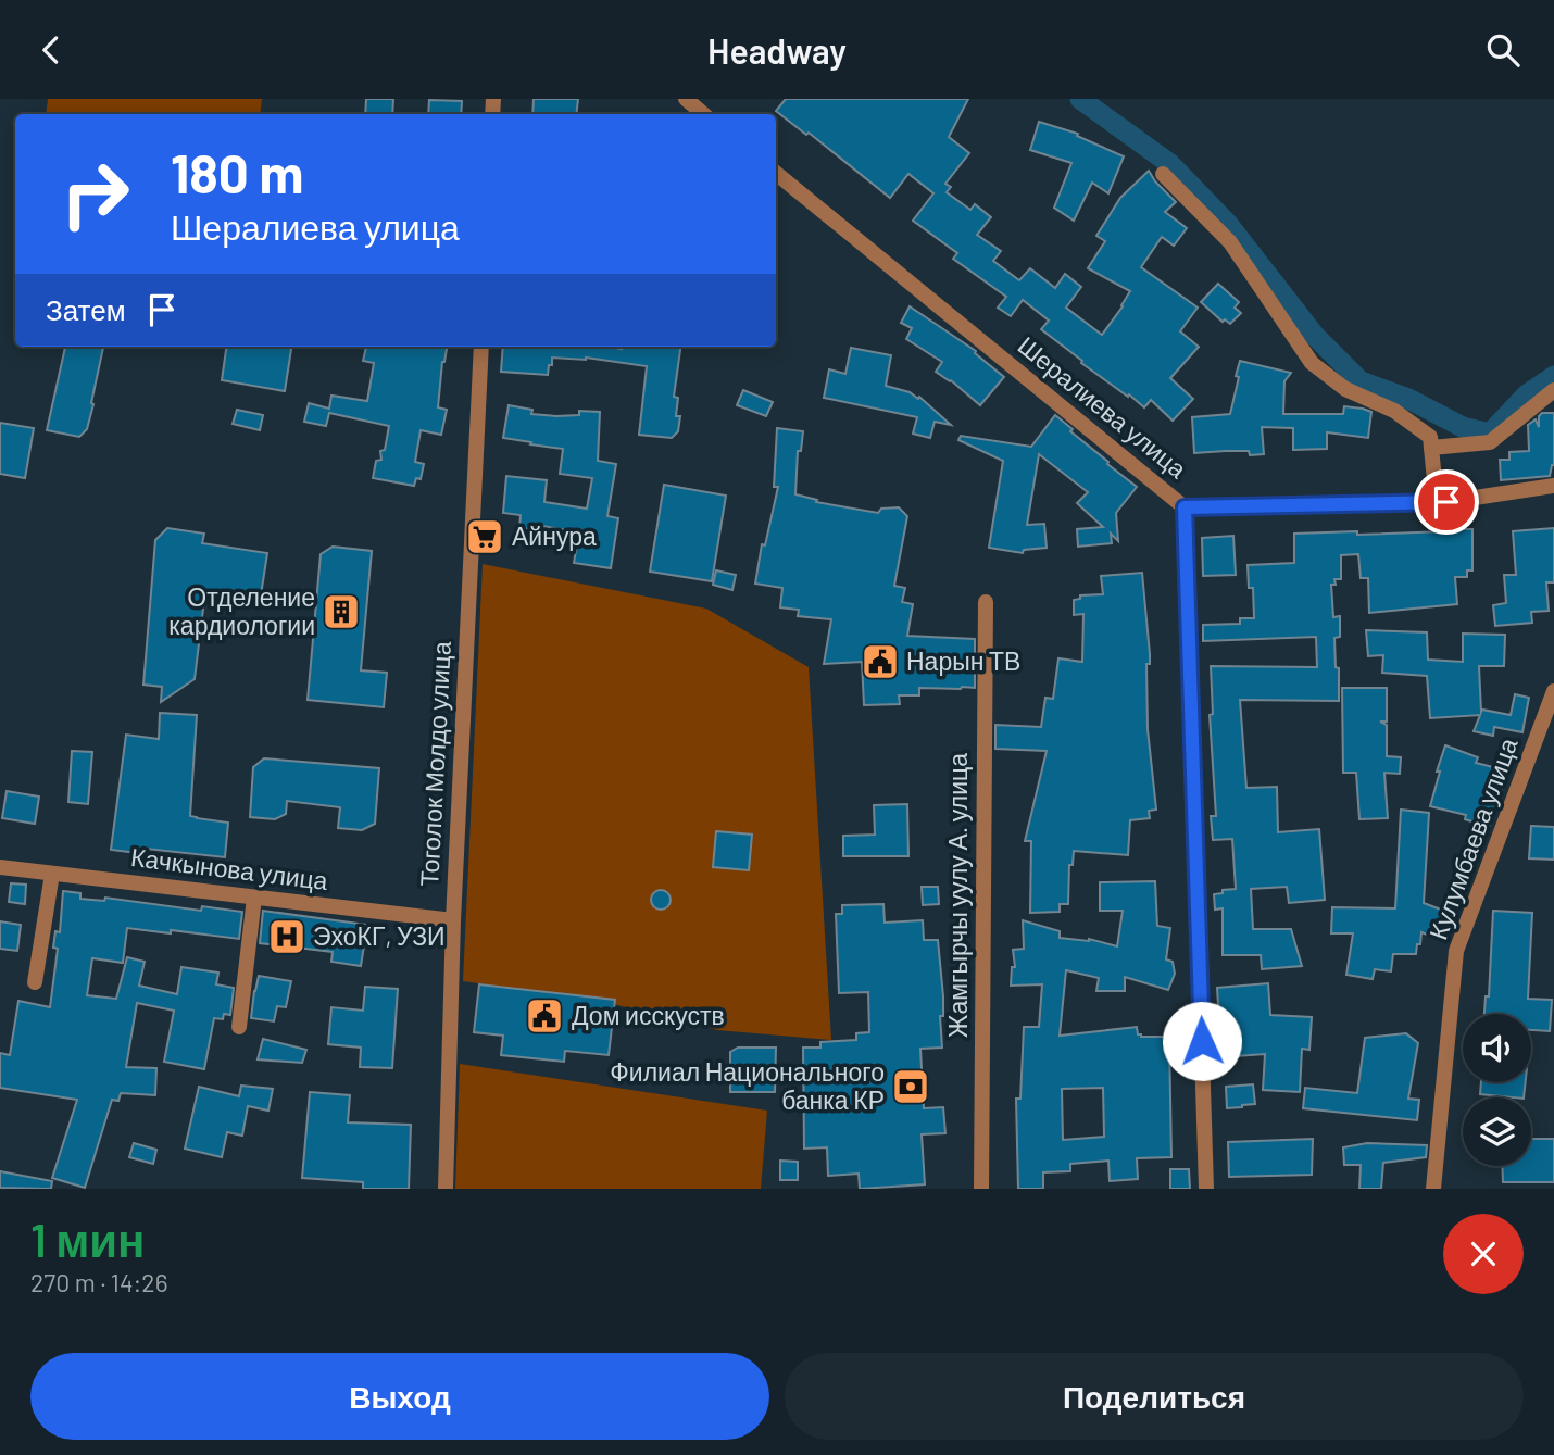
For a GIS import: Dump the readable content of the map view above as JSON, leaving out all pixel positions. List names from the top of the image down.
{
  "streets": {
    "street": [
      "Шералиева улица",
      "Тоголок Молдо улица",
      "Кулумбаева улица",
      "Качкынова улица",
      "Жамгырчы уулу А. улица"
    ]
  },
  "crossings": [
    ["Тоголок Молдо улица", "Качкынова улица"]
  ],
  "places": {
    "supermarket": ["Айнура"],
    "building": ["Отделение кардиологии"],
    "public building": ["Нарын ТВ", "Дом исскуств"],
    "hospital": ["ЭхоКГ, УЗИ"],
    "bank": ["Филиал Национального банка КР"]
  },
  "page": {
    "header": "Headway",
    "turn": ["180 m", "Шералиева улица"],
    "then": "Затем",
    "heading": ["1 мин", "270 m · 14:26"],
    "buttons": ["Выход", "Поделиться"]
  }
}
